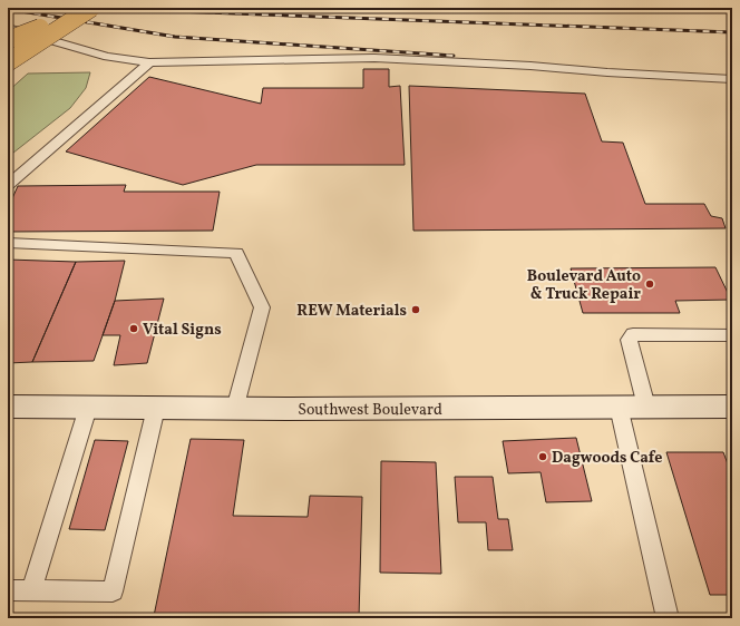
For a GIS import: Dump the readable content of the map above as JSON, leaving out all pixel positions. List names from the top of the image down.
{
  "streets": {
    "main road": ["Southwest Boulevard"]
  },
  "places": [
    "Boulevard Auto & Truck Repair",
    "REW Materials",
    "Vital Signs",
    "Dagwoods Cafe"
  ]
}
